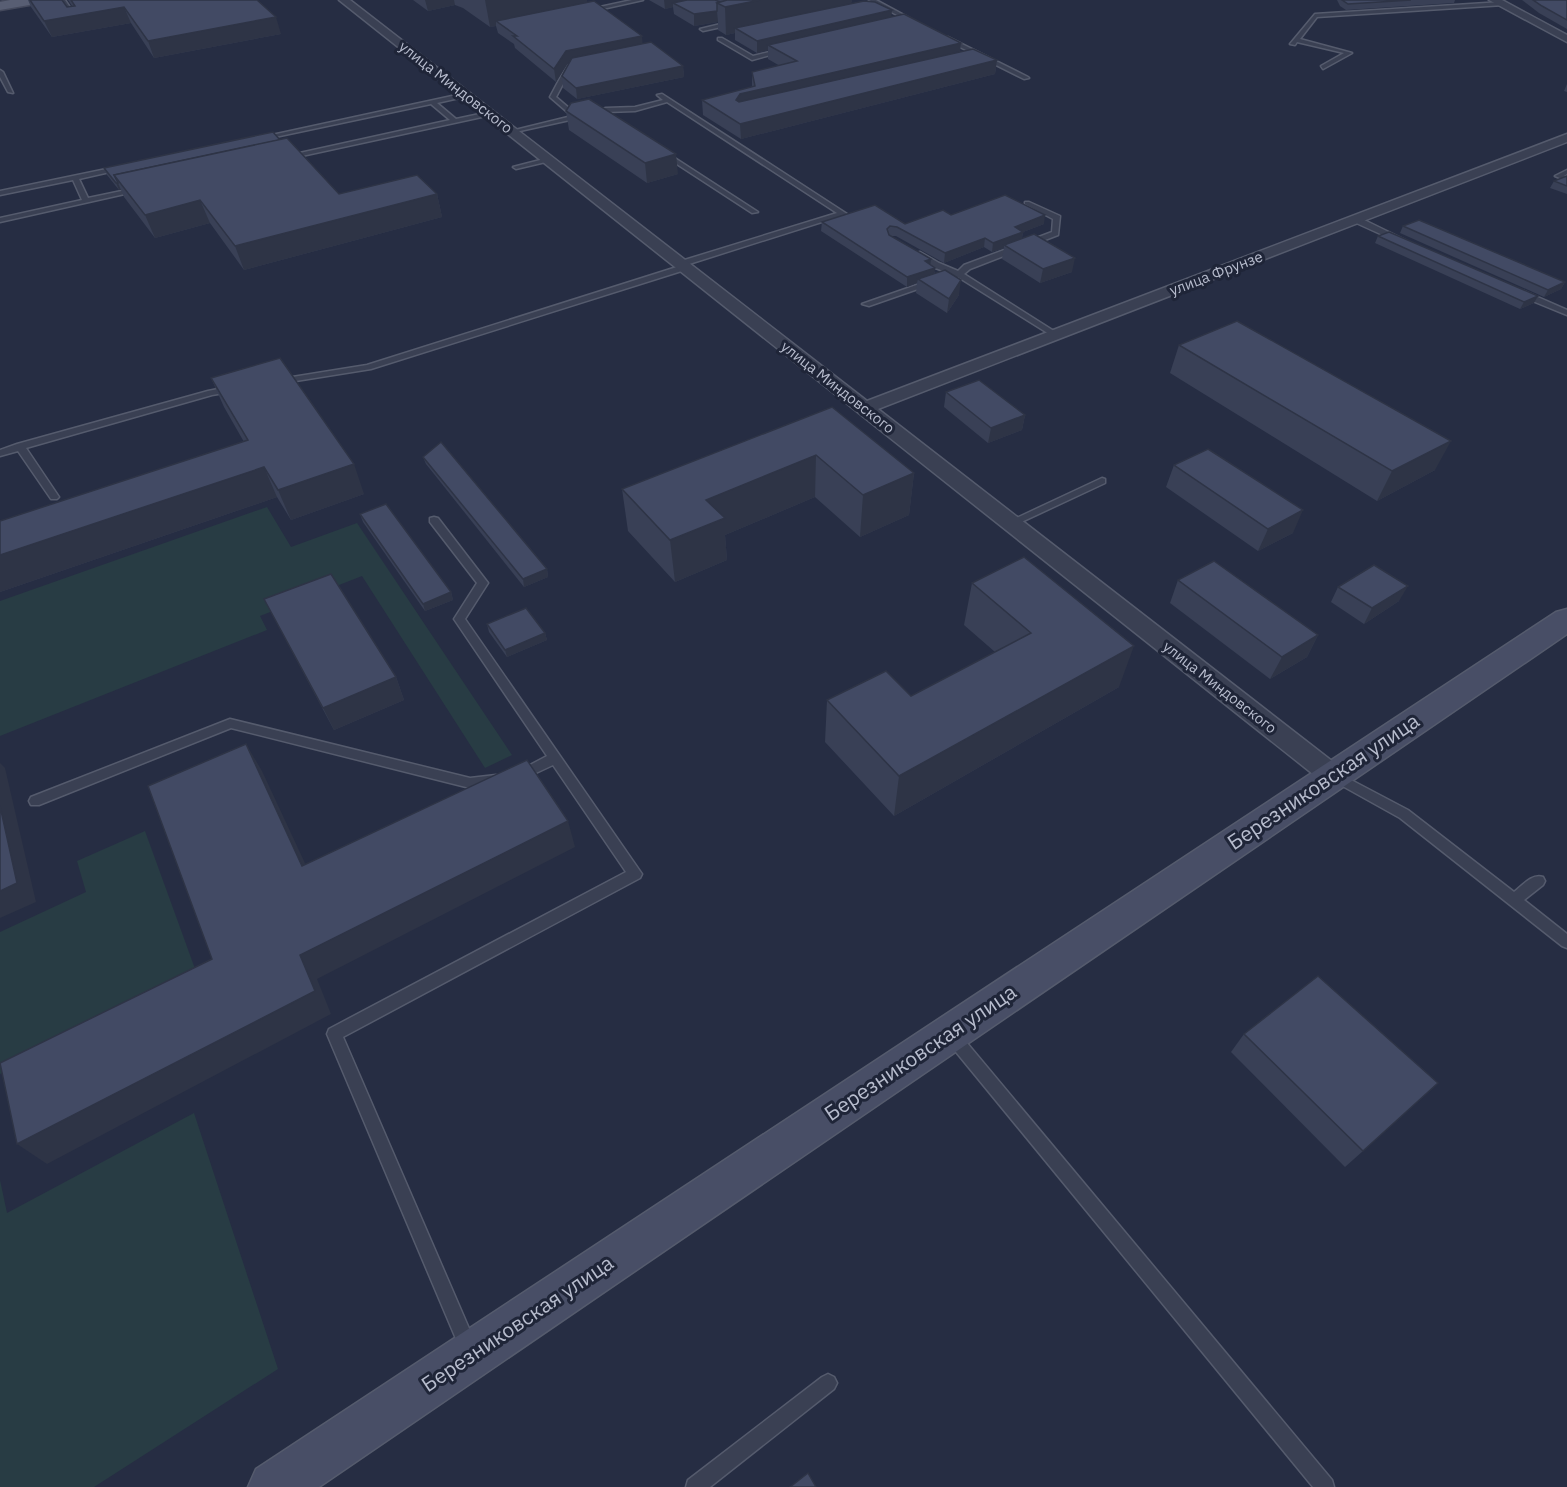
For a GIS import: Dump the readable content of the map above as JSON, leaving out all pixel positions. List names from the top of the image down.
{
  "streets": {
    "street": ["улица Миндовского", "улица Фрунзе", "Березниковская улица"]
  },
  "crossings": [
    ["улица Миндовского", "улица Фрунзе"],
    ["улица Миндовского", "Березниковская улица"]
  ]
}
